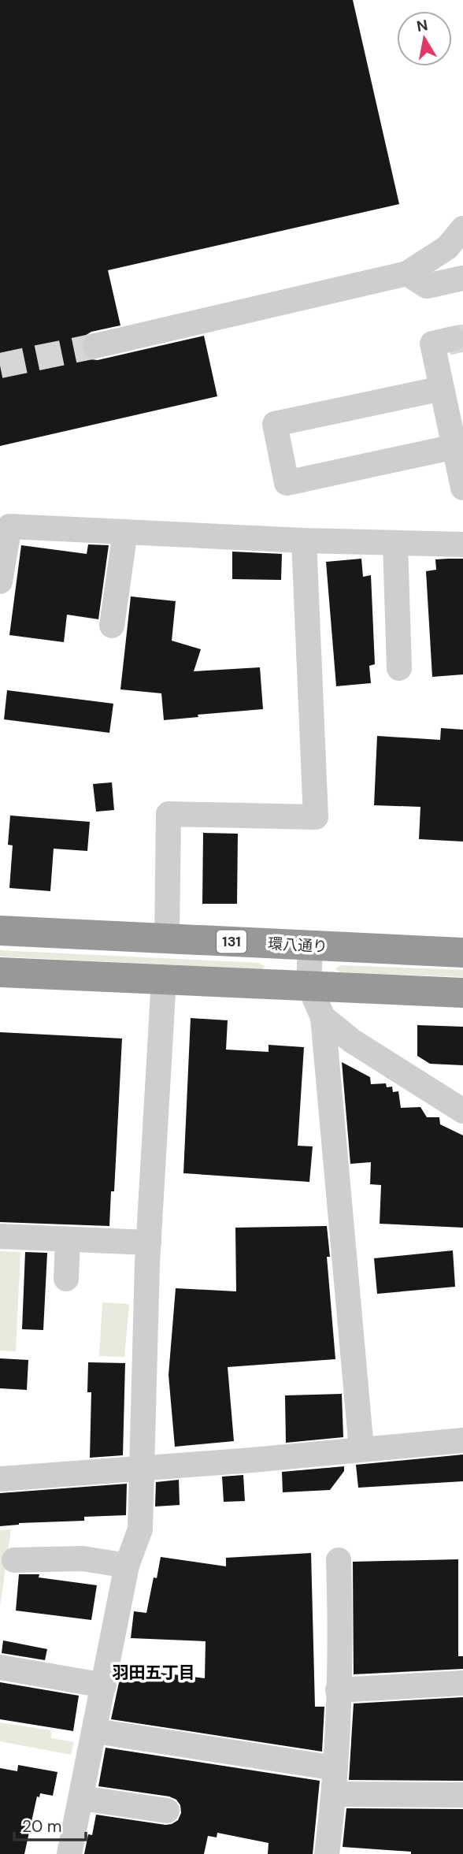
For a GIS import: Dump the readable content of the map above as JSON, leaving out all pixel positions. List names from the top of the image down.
{
  "streets": {
    "highway": ["131", "環八通り"]
  },
  "districts": ["羽田五丁目"],
  "scale_bar": "20 m",
  "north": "top"
}
